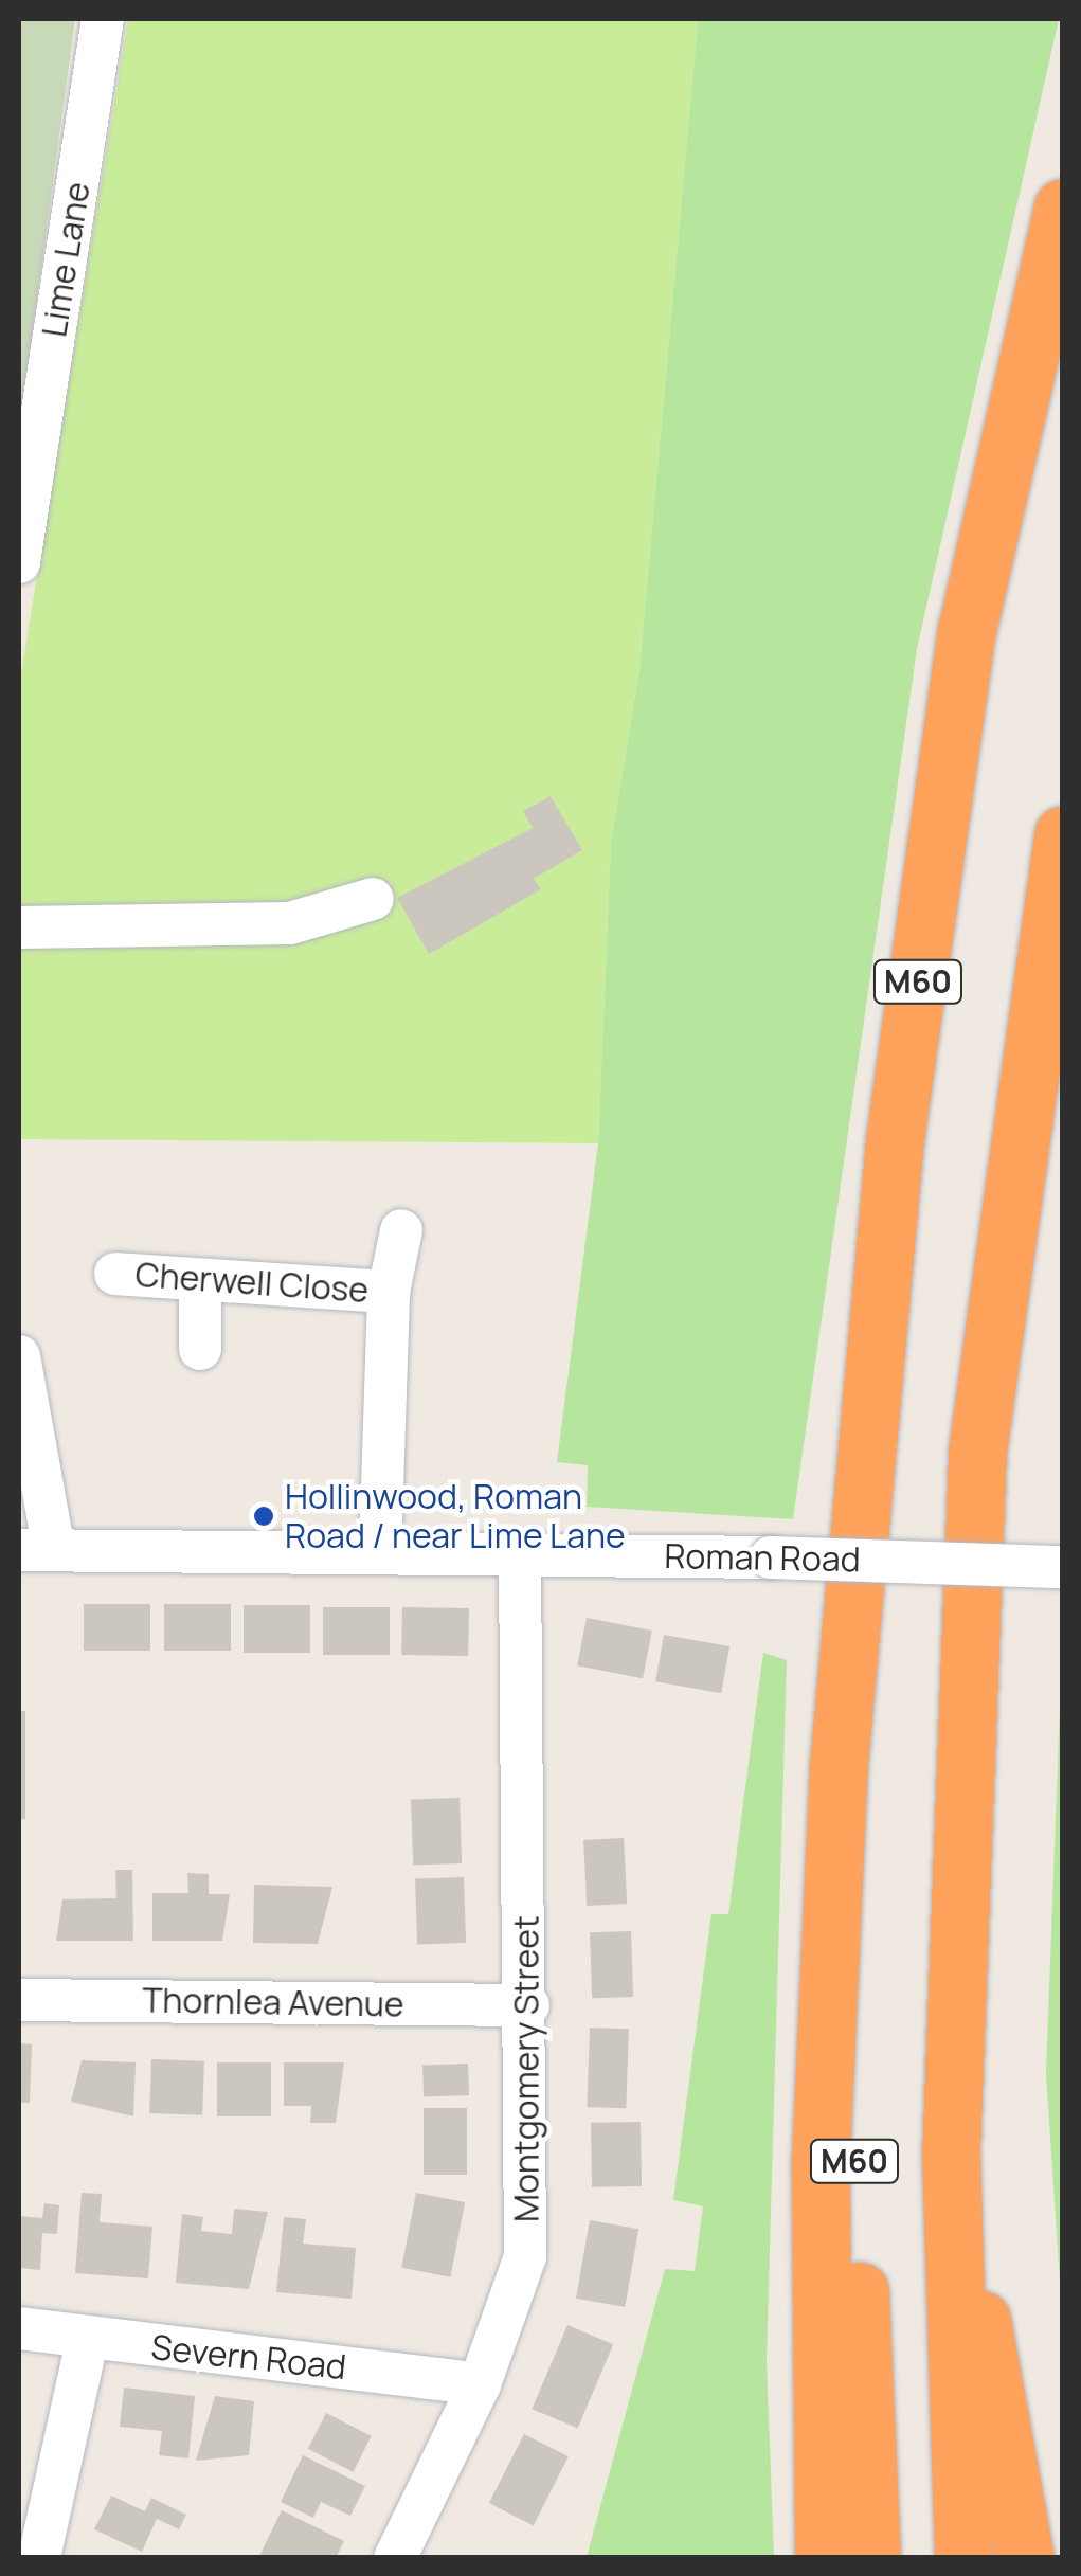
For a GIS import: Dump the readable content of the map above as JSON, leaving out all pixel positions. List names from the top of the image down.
{
  "streets": {
    "highway": ["M60"],
    "street": [
      "Lime Lane",
      "Cherwell Close",
      "Roman Road",
      "Thornlea Avenue",
      "Montgomery Street",
      "Severn Road"
    ]
  },
  "crossings": [
    ["Cherwell Close", "Roman Road"],
    ["Roman Road", "Montgomery Street"],
    ["Thornlea Avenue", "Montgomery Street"],
    ["Montgomery Street", "Severn Road"]
  ],
  "places": ["Hollinwood, Roman Road / near Lime Lane"]
}
